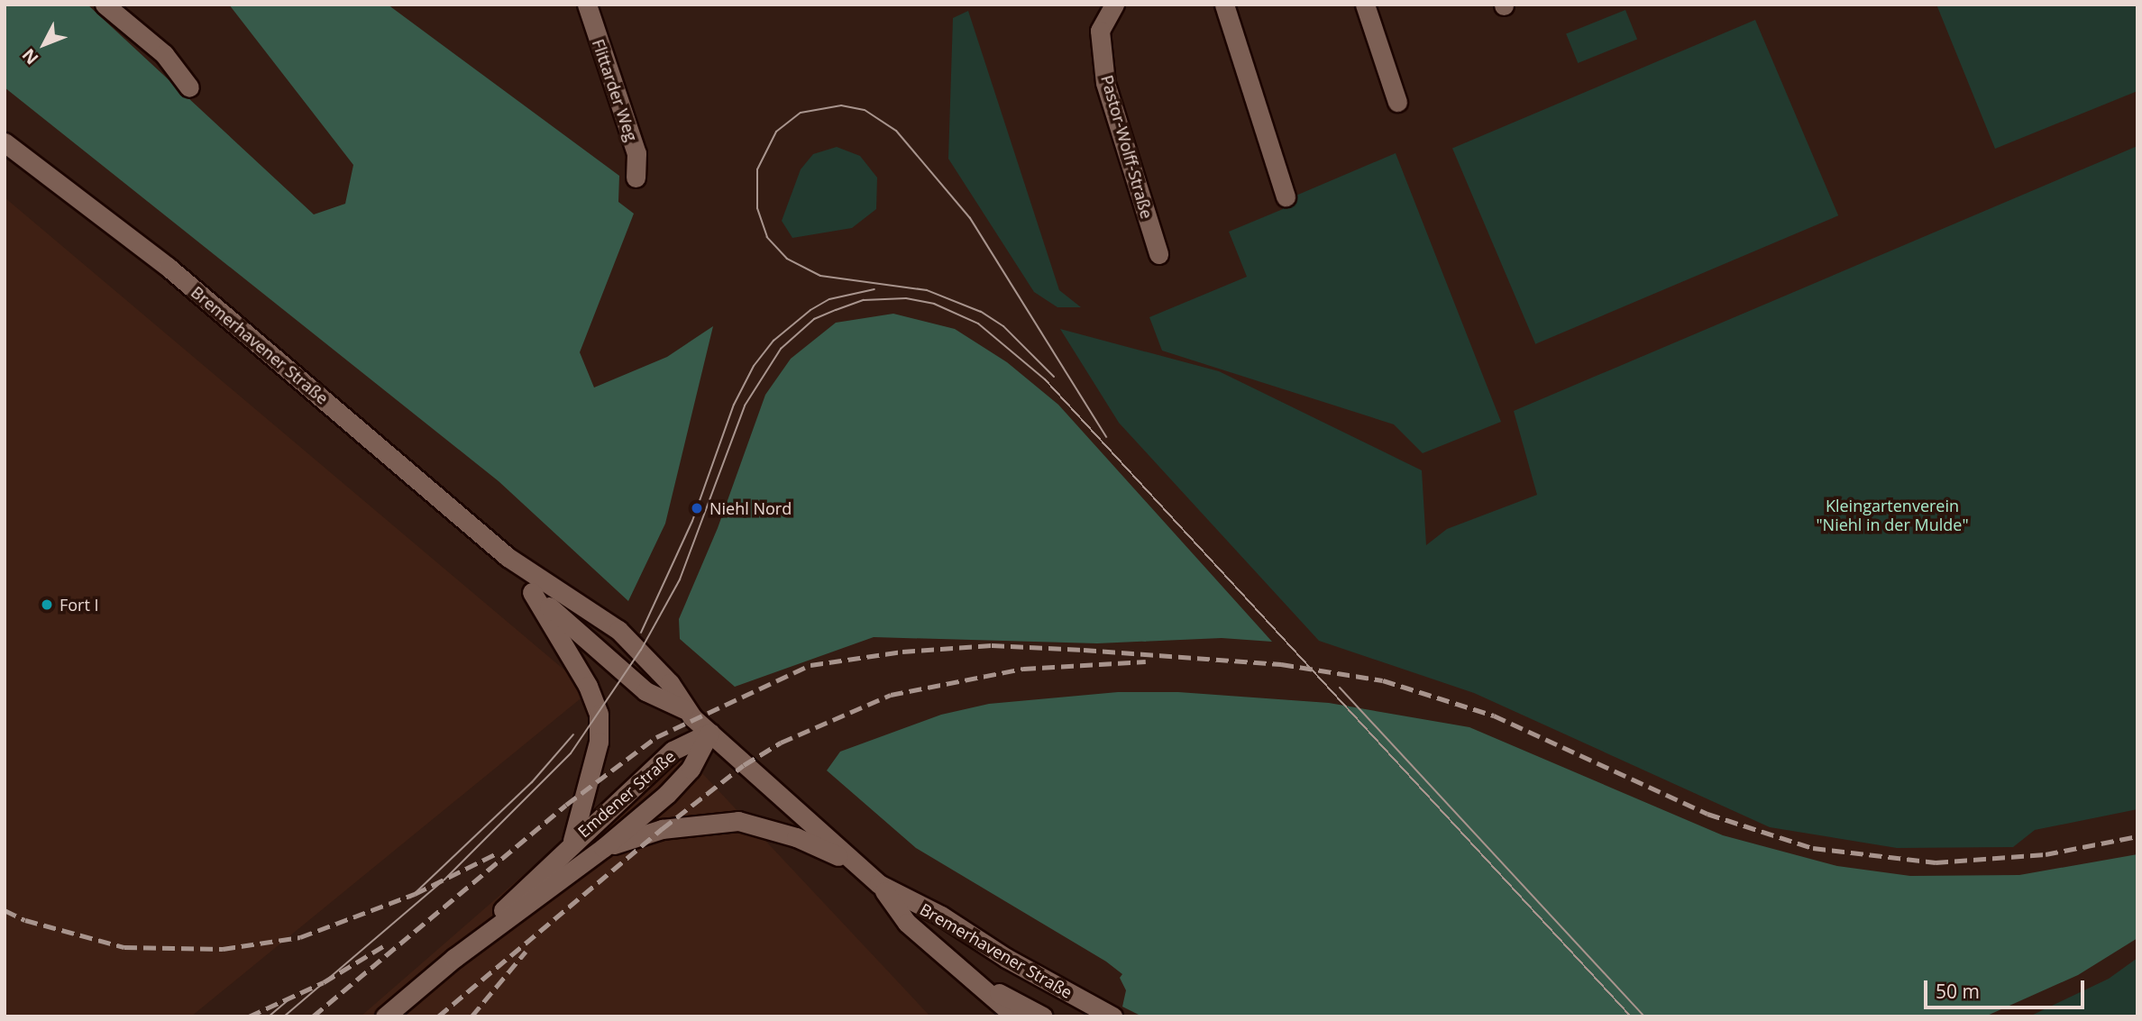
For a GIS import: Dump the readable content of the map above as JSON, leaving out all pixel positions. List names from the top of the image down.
{
  "streets": {
    "street": [
      "Flittarder Weg",
      "Pastor-Wolff-Straße",
      "Bremerhavener Straße",
      "Emdener Straße"
    ]
  },
  "crossings": [
    ["Bremerhavener Straße", "Emdener Straße"]
  ],
  "parks": ["Kleingartenverein \"Niehl in der Mulde\""],
  "places": ["Niehl Nord", "Fort I"],
  "scale_bar": "50 m",
  "north": "bottom left"
}
